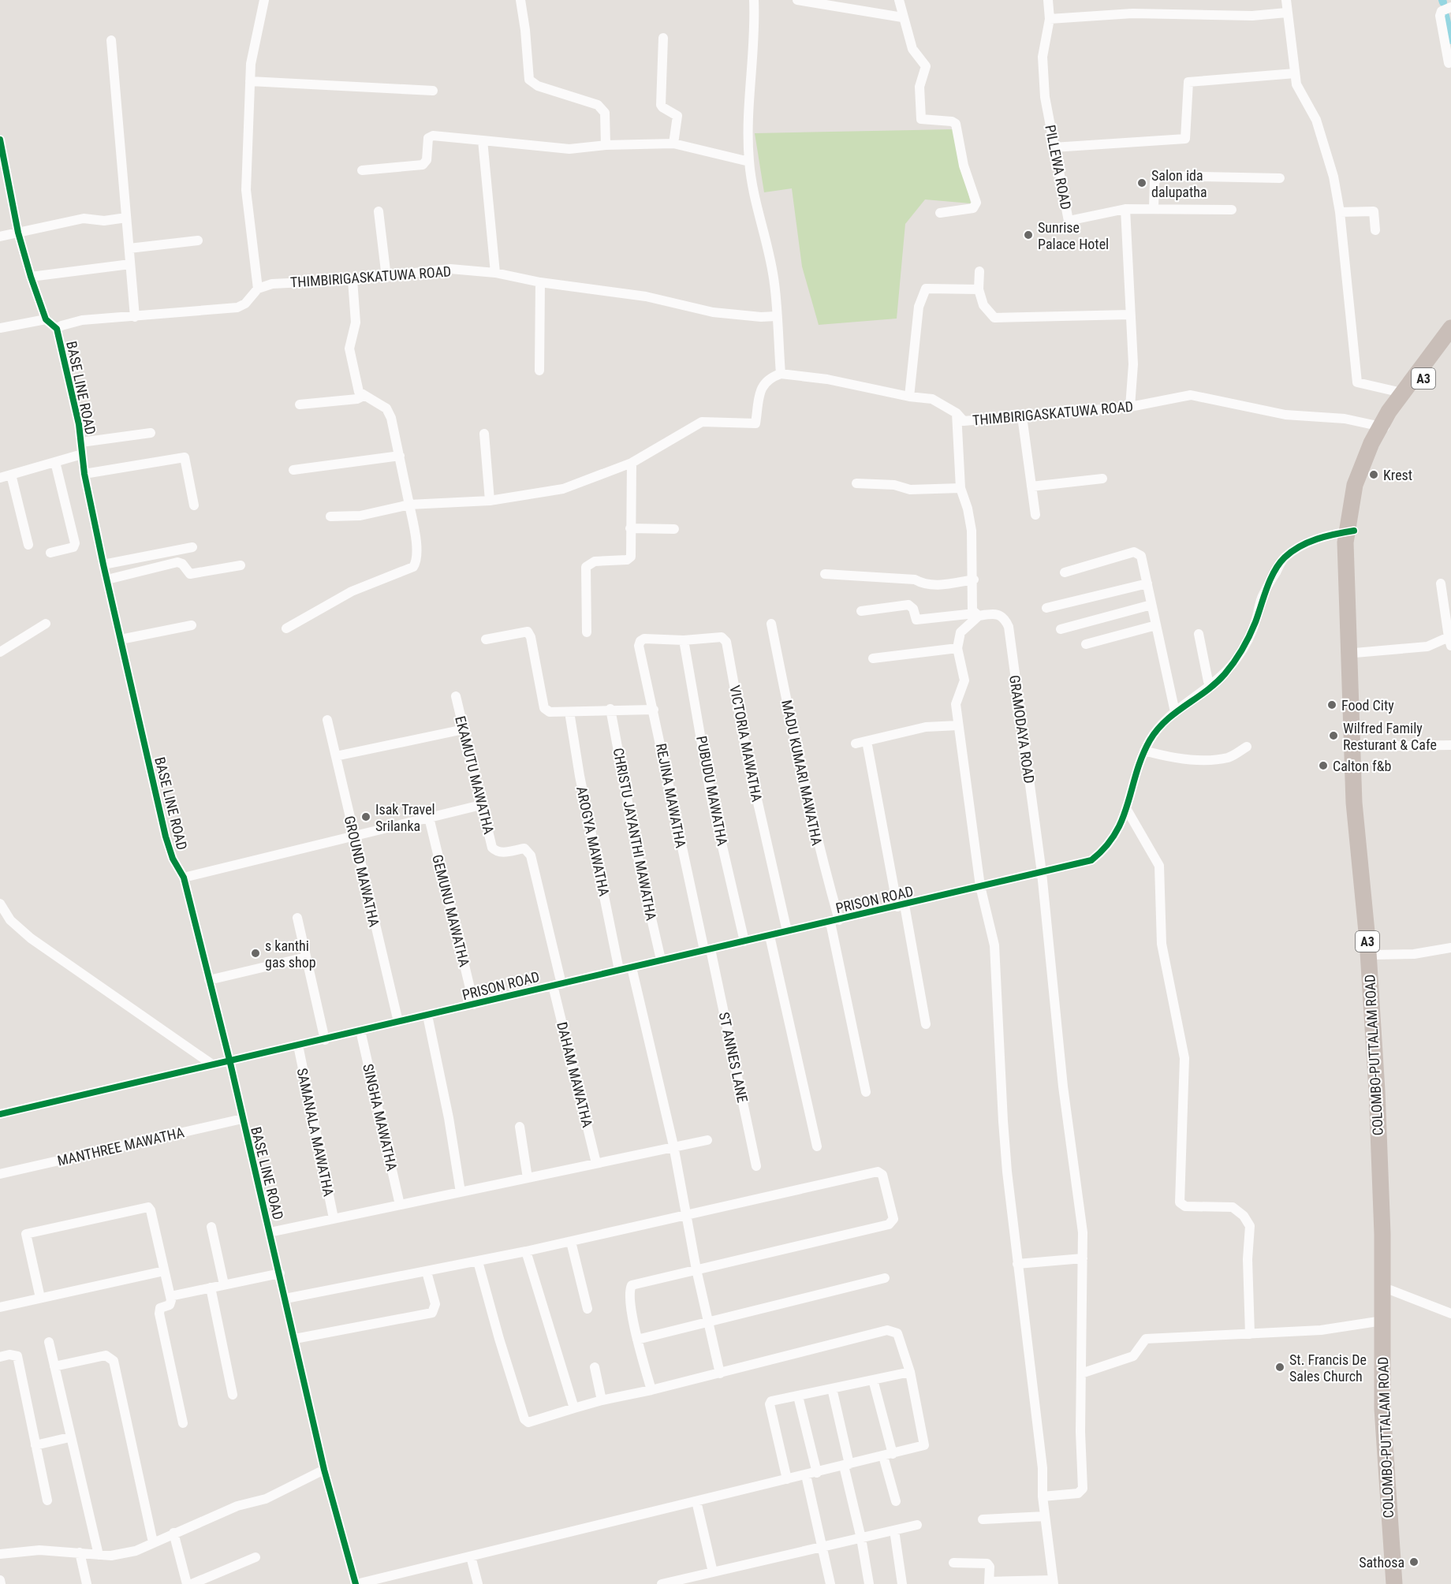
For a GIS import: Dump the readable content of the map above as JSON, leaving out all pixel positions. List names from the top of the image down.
{
  "streets": {
    "highway": ["A3", "COLOMBO-PUTTALAM ROAD"],
    "street": [
      "PILLEWA ROAD",
      "THIMBIRIGASKATUWA ROAD",
      "BASE LINE ROAD",
      "GRAMODAYA ROAD",
      "VICTORIA MAWATHA",
      "MADU KUMARI MAWATHA",
      "EKAMUTU MAWATHA",
      "PUBUDU MAWATHA",
      "REJINA MAWATHA",
      "CHRISTU JAYANTHI MAWATHA",
      "AROGYA MAWATHA",
      "GROUND MAWATHA",
      "PRISON ROAD",
      "GEMUNU MAWATHA",
      "ST ANNES LANE",
      "DAHAM MAWATHA",
      "SINGHA MAWATHA",
      "SAMANALA MAWATHA",
      "MANTHREE MAWATHA"
    ]
  },
  "crossings": [
    ["THIMBIRIGASKATUWA ROAD", "COLOMBO-PUTTALAM ROAD"],
    ["BASE LINE ROAD", "PRISON ROAD"],
    ["BASE LINE ROAD", "MANTHREE MAWATHA"],
    ["GRAMODAYA ROAD", "PRISON ROAD"],
    ["VICTORIA MAWATHA", "PUBUDU MAWATHA"],
    ["VICTORIA MAWATHA", "REJINA MAWATHA"],
    ["VICTORIA MAWATHA", "PRISON ROAD"],
    ["MADU KUMARI MAWATHA", "PRISON ROAD"],
    ["EKAMUTU MAWATHA", "PRISON ROAD"],
    ["EKAMUTU MAWATHA", "DAHAM MAWATHA"],
    ["PUBUDU MAWATHA", "PRISON ROAD"],
    ["REJINA MAWATHA", "PRISON ROAD"],
    ["REJINA MAWATHA", "ST ANNES LANE"],
    ["CHRISTU JAYANTHI MAWATHA", "PRISON ROAD"],
    ["AROGYA MAWATHA", "PRISON ROAD"],
    ["GROUND MAWATHA", "PRISON ROAD"],
    ["PRISON ROAD", "GEMUNU MAWATHA"],
    ["PRISON ROAD", "COLOMBO-PUTTALAM ROAD"],
    ["PRISON ROAD", "ST ANNES LANE"],
    ["PRISON ROAD", "DAHAM MAWATHA"],
    ["PRISON ROAD", "SINGHA MAWATHA"],
    ["PRISON ROAD", "SAMANALA MAWATHA"]
  ],
  "places": [
    "Salon ida dalupatha",
    "Sunrise Palace Hotel",
    "Krest",
    "Food City",
    "Wilfred Family Resturant & Cafe",
    "Calton f&b",
    "Isak Travel Srilanka",
    "s kanthi gas shop",
    "St. Francis De Sales Church",
    "Sathosa"
  ]
}
